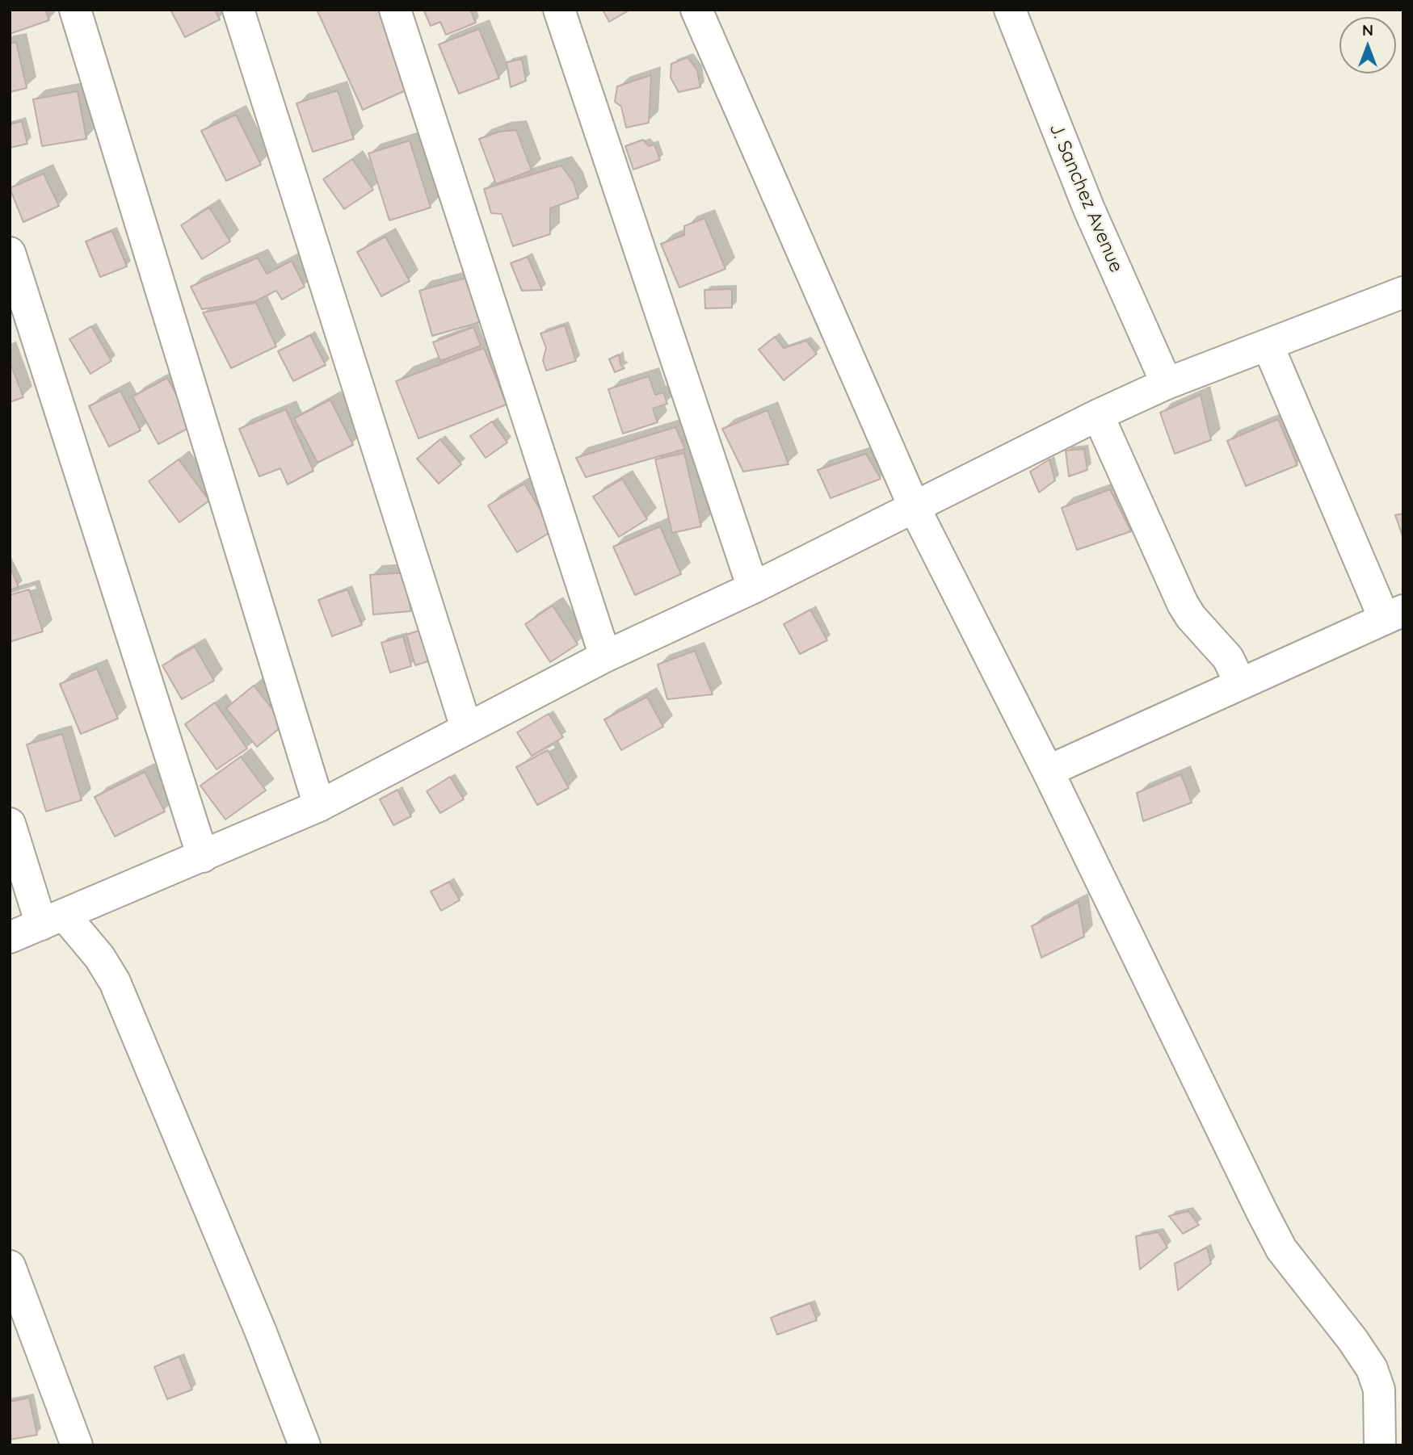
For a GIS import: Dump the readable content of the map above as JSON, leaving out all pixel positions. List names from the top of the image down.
{
  "streets": {
    "street": ["J. Sanchez Avenue"]
  },
  "north": "top"
}
